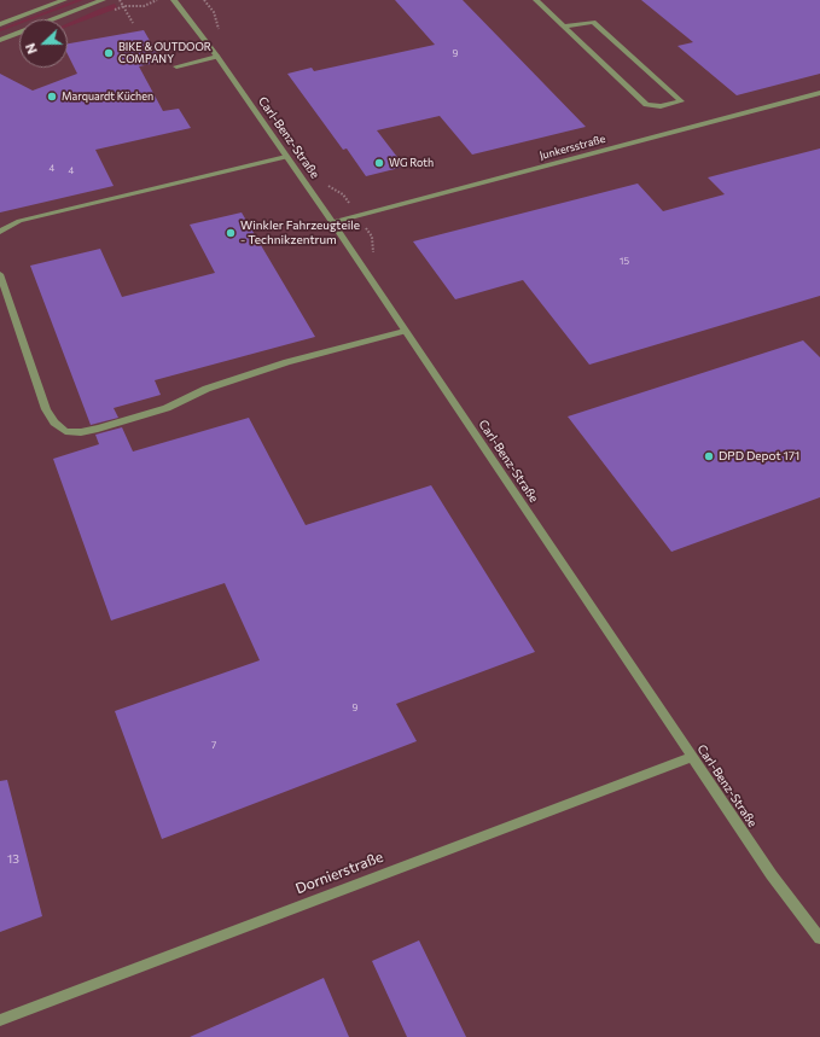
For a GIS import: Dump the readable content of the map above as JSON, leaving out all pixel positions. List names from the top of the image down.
{
  "streets": {
    "street": ["Carl-Benz-Straße", "Junkersstraße", "Dornierstraße"]
  },
  "crossings": [
    ["Carl-Benz-Straße", "Junkersstraße"],
    ["Carl-Benz-Straße", "Dornierstraße"]
  ],
  "places": [
    "BIKE & OUTDOOR COMPANY",
    "Marquardt Küchen",
    "WG Roth",
    "Winkler Fahrzeugteile - Technikzentrum",
    "DPD Depot 171"
  ],
  "house_numbers": [
    "9",
    "4",
    "4",
    "15",
    "9",
    "7",
    "13"
  ],
  "north": "left"
}
